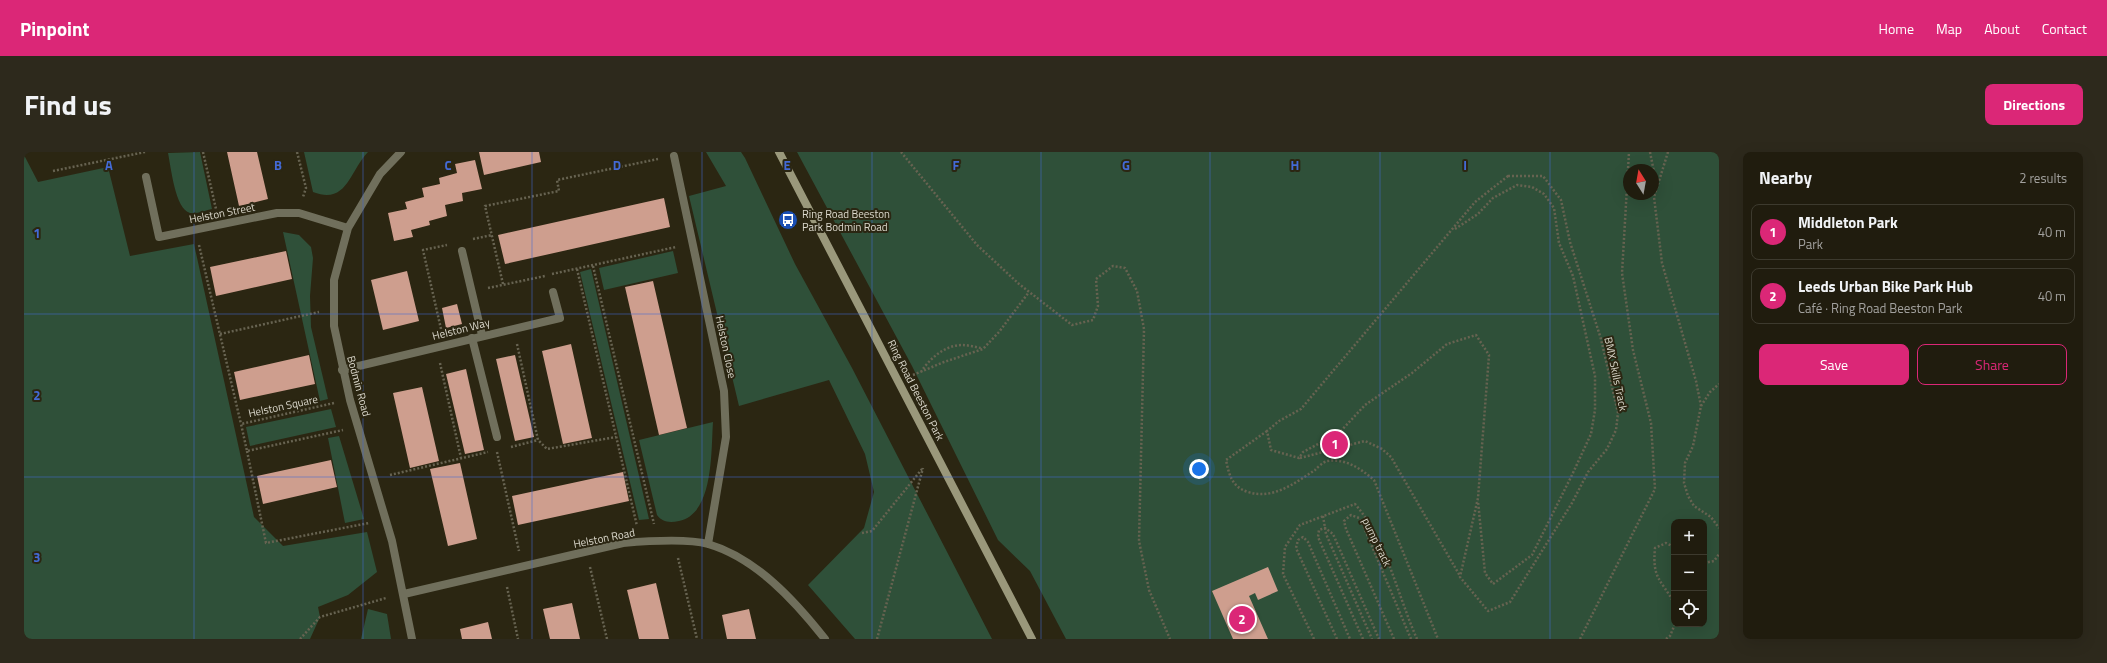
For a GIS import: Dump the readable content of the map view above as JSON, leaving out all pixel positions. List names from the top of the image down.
{
  "streets": {
    "street": [
      "Helston Street",
      "Helston Way",
      "Helston Close",
      "Bodmin Road",
      "Ring Road Beeston Park",
      "Helston Road"
    ],
    "path": ["BMX Skills Track", "Helston Square", "pump track"]
  },
  "crossings": [
    ["Helston Street", "Bodmin Road"],
    ["Helston Way", "Bodmin Road"],
    ["Helston Close", "Helston Road"],
    ["Bodmin Road", "Helston Square"],
    ["Bodmin Road", "Helston Road"]
  ],
  "places": {
    "bus stop": ["Ring Road Beeston Park Bodmin Road"]
  },
  "north": "top",
  "page": {
    "header": "Pinpoint",
    "nav": [
      "Home",
      "Map",
      "About",
      "Contact"
    ],
    "title": "Find us",
    "buttons": [
      "Directions",
      ["Save", "Share"]
    ],
    "heading": ["Nearby", "2 results"],
    "list": [
      {
        "mark": "1",
        "name": "Middleton Park",
        "note": "Park",
        "value": "40 m"
      },
      {
        "mark": "2",
        "name": "Leeds Urban Bike Park Hub",
        "note": "Café · Ring Road Beeston Park",
        "value": "40 m"
      }
    ],
    "pins": ["1", "2"],
    "map_buttons": ["+", "−"]
  },
  "grid": {
    "columns": [
      "A",
      "B",
      "C",
      "D",
      "E",
      "F",
      "G",
      "H",
      "I"
    ],
    "rows": ["1", "2", "3"]
  }
}
